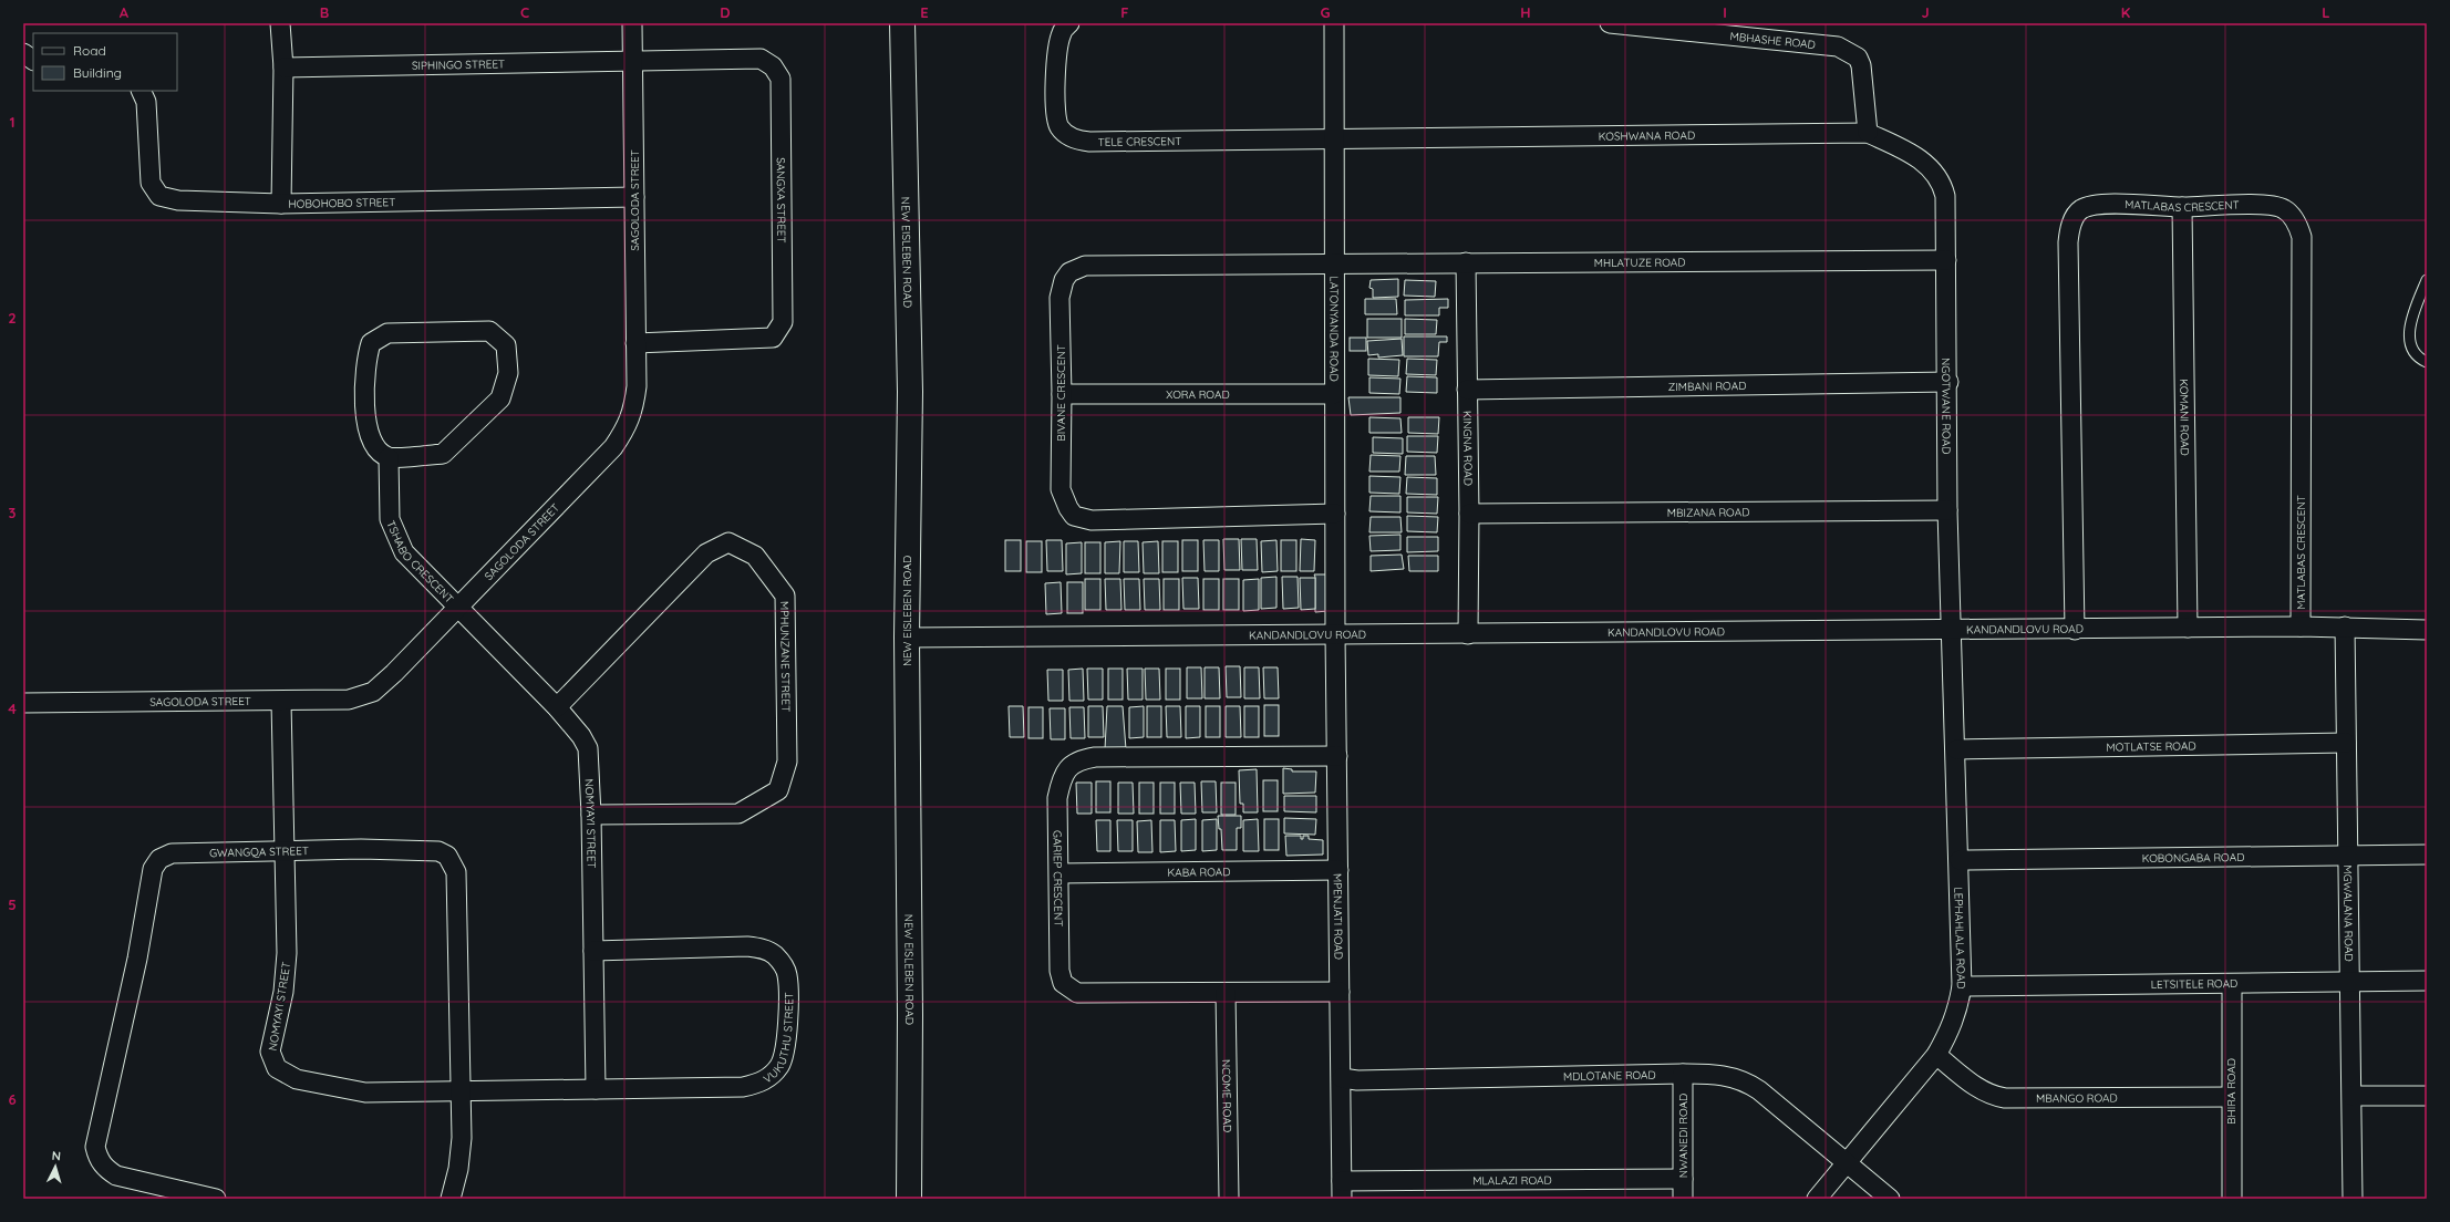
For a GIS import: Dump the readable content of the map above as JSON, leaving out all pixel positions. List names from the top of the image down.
{
  "streets": {
    "main road": ["NEW EISLEBEN ROAD"],
    "street": [
      "MBHASHE ROAD",
      "SIPHINGO STREET",
      "KOSHWANA ROAD",
      "TELE CRESCENT",
      "SAGOLODA STREET",
      "SANGXA STREET",
      "HOBOHOBO STREET",
      "MATLABAS CRESCENT",
      "MHLATUZE ROAD",
      "LATONYANDA ROAD",
      "ZIMBANI ROAD",
      "BIVANE CRESCENT",
      "XORA ROAD",
      "NGOTWANE ROAD",
      "KOMANI ROAD",
      "KINGNA ROAD",
      "MBIZANA ROAD",
      "TSHABO CRESCENT",
      "KANDANDLOVU ROAD",
      "MPHUNZANE STREET",
      "MOTLATSE ROAD",
      "NOMYAYI STREET",
      "GWANGQA STREET",
      "KOBONGABA ROAD",
      "KABA ROAD",
      "GARIEP CRESCENT",
      "MGWALANA ROAD",
      "MPENJATI ROAD",
      "LEPHAHLALA ROAD",
      "LETSITELE ROAD",
      "VUKUTHU STREET",
      "MDLOTANE ROAD",
      "BHIRA ROAD",
      "NCOME ROAD",
      "MBANGO ROAD",
      "NWANEDI ROAD",
      "MLALAZI ROAD"
    ]
  },
  "crossings": [
    ["MBHASHE ROAD", "KOSHWANA ROAD"],
    ["SIPHINGO STREET", "SAGOLODA STREET"],
    ["SIPHINGO STREET", "SANGXA STREET"],
    ["KOSHWANA ROAD", "TELE CRESCENT"],
    ["KOSHWANA ROAD", "LATONYANDA ROAD"],
    ["KOSHWANA ROAD", "NGOTWANE ROAD"],
    ["TELE CRESCENT", "LATONYANDA ROAD"],
    ["SAGOLODA STREET", "SANGXA STREET"],
    ["SAGOLODA STREET", "HOBOHOBO STREET"],
    ["SAGOLODA STREET", "TSHABO CRESCENT"],
    ["SAGOLODA STREET", "NOMYAYI STREET"],
    ["MATLABAS CRESCENT", "KOMANI ROAD"],
    ["MATLABAS CRESCENT", "KANDANDLOVU ROAD"],
    ["NEW EISLEBEN ROAD", "KANDANDLOVU ROAD"],
    ["MHLATUZE ROAD", "LATONYANDA ROAD"],
    ["MHLATUZE ROAD", "BIVANE CRESCENT"],
    ["MHLATUZE ROAD", "NGOTWANE ROAD"],
    ["MHLATUZE ROAD", "KINGNA ROAD"],
    ["LATONYANDA ROAD", "BIVANE CRESCENT"],
    ["LATONYANDA ROAD", "XORA ROAD"],
    ["LATONYANDA ROAD", "KANDANDLOVU ROAD"],
    ["LATONYANDA ROAD", "MPENJATI ROAD"],
    ["ZIMBANI ROAD", "NGOTWANE ROAD"],
    ["ZIMBANI ROAD", "KINGNA ROAD"],
    ["BIVANE CRESCENT", "XORA ROAD"],
    ["NGOTWANE ROAD", "MBIZANA ROAD"],
    ["NGOTWANE ROAD", "KANDANDLOVU ROAD"],
    ["NGOTWANE ROAD", "LEPHAHLALA ROAD"],
    ["KOMANI ROAD", "KANDANDLOVU ROAD"],
    ["KINGNA ROAD", "MBIZANA ROAD"],
    ["KINGNA ROAD", "KANDANDLOVU ROAD"],
    ["TSHABO CRESCENT", "NOMYAYI STREET"],
    ["KANDANDLOVU ROAD", "MGWALANA ROAD"],
    ["KANDANDLOVU ROAD", "MPENJATI ROAD"],
    ["KANDANDLOVU ROAD", "LEPHAHLALA ROAD"],
    ["MPHUNZANE STREET", "NOMYAYI STREET"],
    ["MOTLATSE ROAD", "MGWALANA ROAD"],
    ["MOTLATSE ROAD", "LEPHAHLALA ROAD"],
    ["NOMYAYI STREET", "GWANGQA STREET"],
    ["NOMYAYI STREET", "VUKUTHU STREET"],
    ["GWANGQA STREET", "VUKUTHU STREET"],
    ["KOBONGABA ROAD", "MGWALANA ROAD"],
    ["KOBONGABA ROAD", "LEPHAHLALA ROAD"],
    ["KABA ROAD", "GARIEP CRESCENT"],
    ["KABA ROAD", "MPENJATI ROAD"],
    ["GARIEP CRESCENT", "MPENJATI ROAD"],
    ["GARIEP CRESCENT", "NCOME ROAD"],
    ["MGWALANA ROAD", "LETSITELE ROAD"],
    ["MPENJATI ROAD", "MDLOTANE ROAD"],
    ["MPENJATI ROAD", "MLALAZI ROAD"],
    ["LEPHAHLALA ROAD", "LETSITELE ROAD"],
    ["LEPHAHLALA ROAD", "MDLOTANE ROAD"],
    ["LEPHAHLALA ROAD", "MBANGO ROAD"],
    ["LETSITELE ROAD", "BHIRA ROAD"],
    ["MDLOTANE ROAD", "NWANEDI ROAD"],
    ["BHIRA ROAD", "MBANGO ROAD"],
    ["NWANEDI ROAD", "MLALAZI ROAD"]
  ],
  "legend": ["Road", "Building"],
  "north": "top",
  "grid": {
    "columns": [
      "A",
      "B",
      "C",
      "D",
      "E",
      "F",
      "G",
      "H",
      "I",
      "J",
      "K",
      "L"
    ],
    "rows": [
      "1",
      "2",
      "3",
      "4",
      "5",
      "6"
    ]
  }
}
